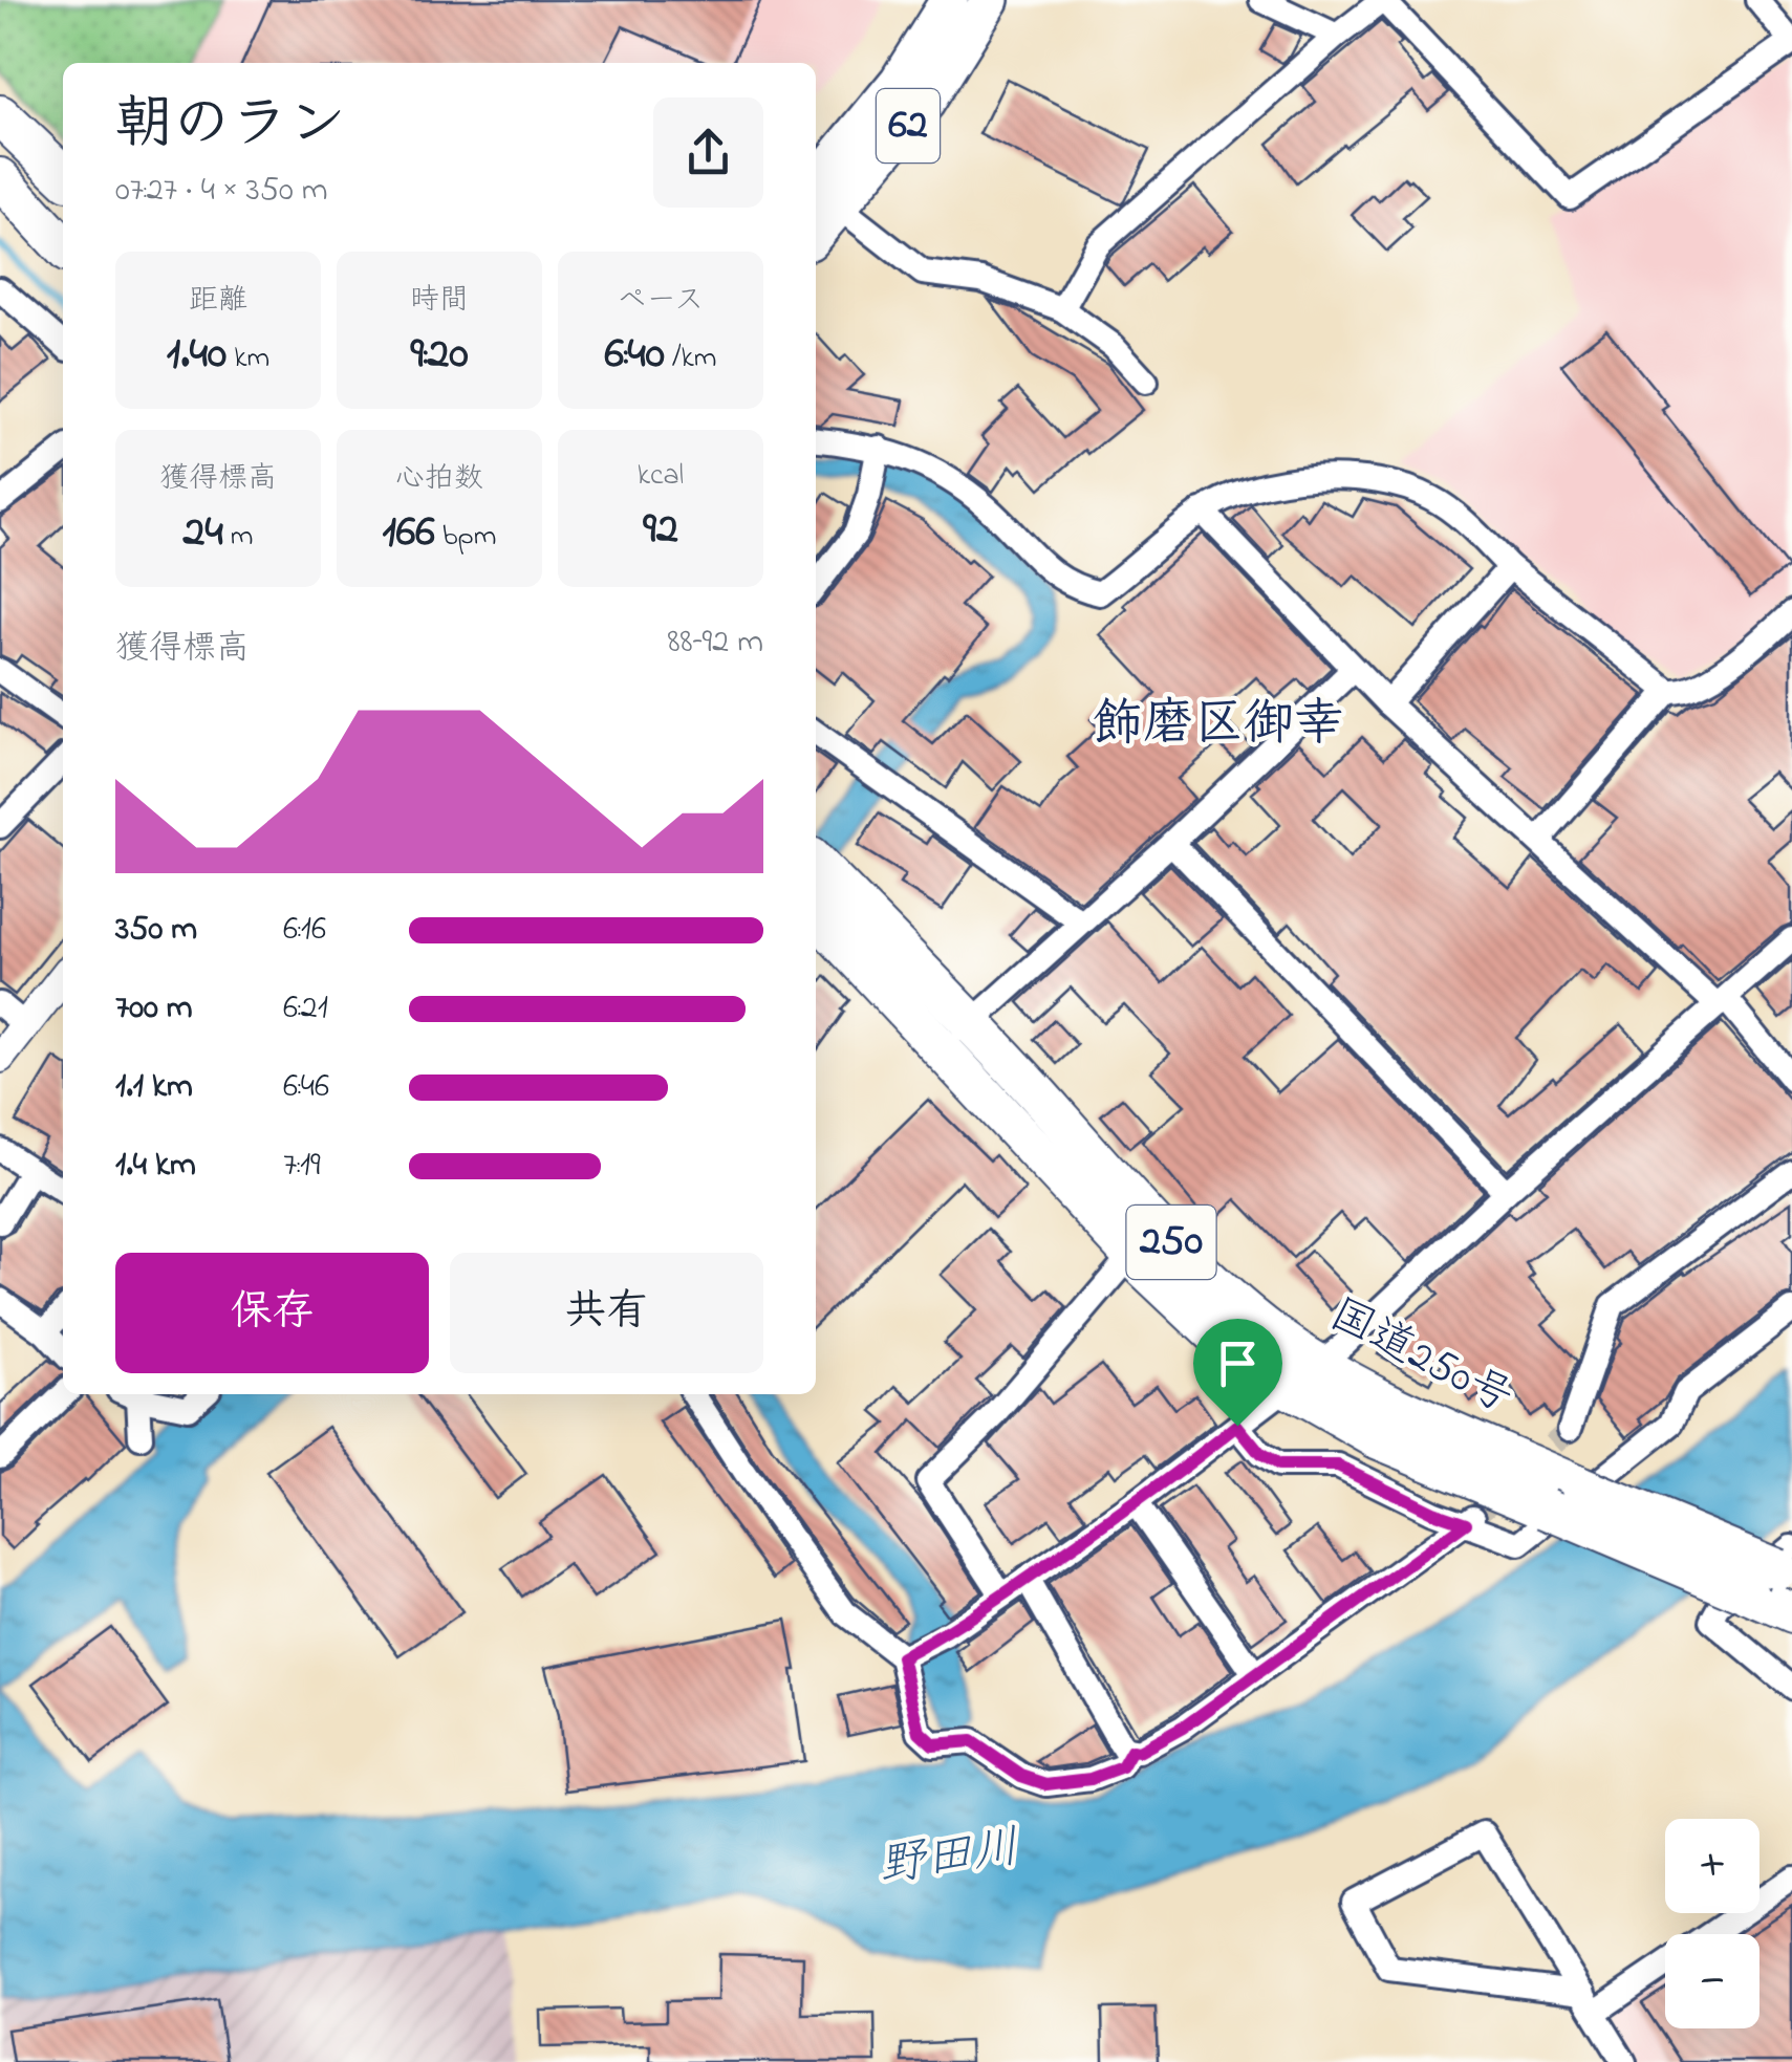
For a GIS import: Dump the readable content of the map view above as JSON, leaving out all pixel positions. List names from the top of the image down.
{
  "streets": {
    "highway": ["250", "国道250号"],
    "main road": ["62"]
  },
  "districts": ["飾磨区御幸"],
  "water": ["野田川"],
  "page": {
    "heading": ["朝のラン", "07:27 · 4 × 350 m"],
    "stats": [
      ["距離", "1.40 km"],
      ["時間", "9:20"],
      ["ペース", "6:40 /km"],
      ["獲得標高", "24 m"],
      ["心拍数", "166 bpm"],
      ["kcal", "92"]
    ],
    "chart": ["獲得標高", "88–92 m"],
    "list": [
      {
        "name": "350 m",
        "note": "6:16"
      },
      {
        "name": "700 m",
        "note": "6:21"
      },
      {
        "name": "1.1 km",
        "note": "6:46"
      },
      {
        "name": "1.4 km",
        "note": "7:19"
      }
    ],
    "buttons": ["保存", "共有"],
    "map_buttons": ["+", "−"]
  }
}
